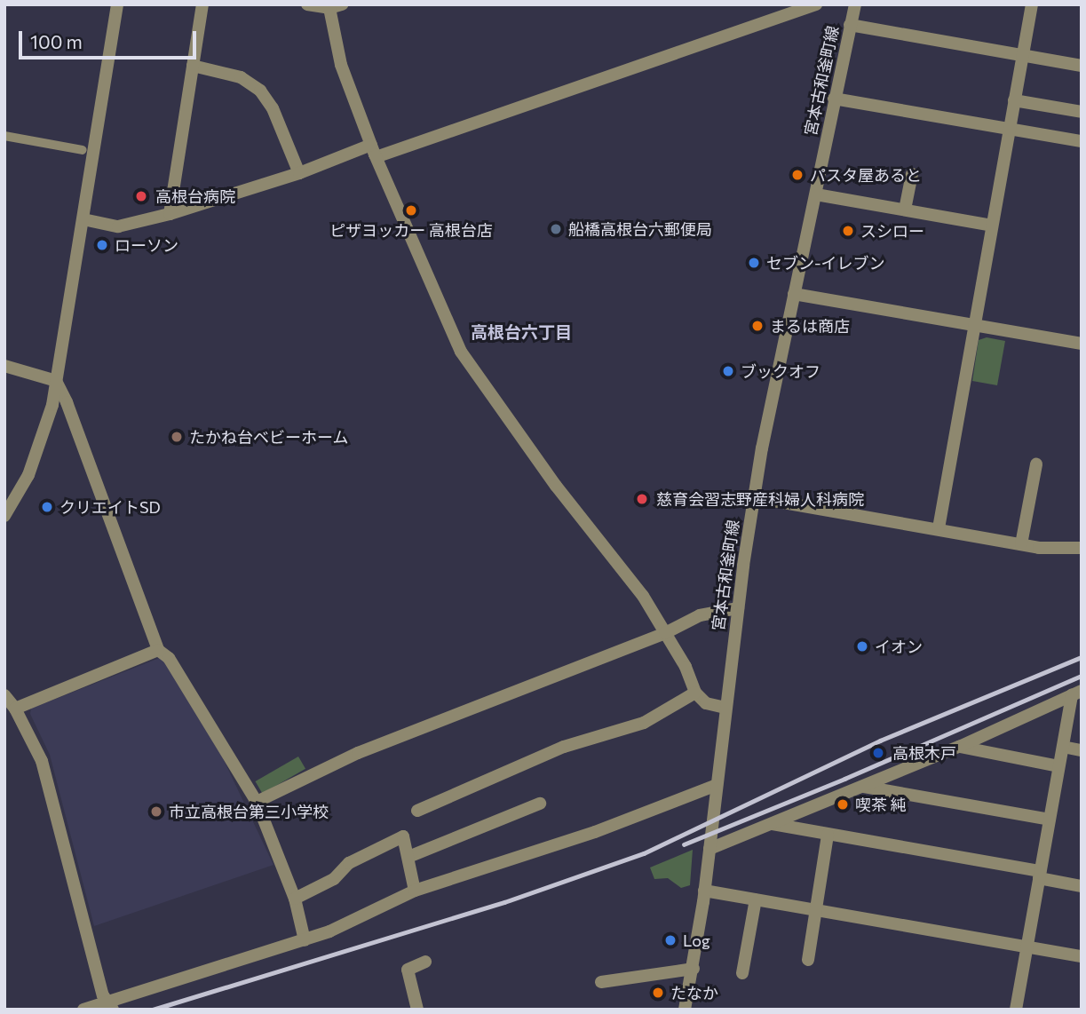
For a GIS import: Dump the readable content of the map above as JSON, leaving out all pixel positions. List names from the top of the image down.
{
  "streets": {
    "street": ["宮本古和釜町線"]
  },
  "districts": ["高根台六丁目"],
  "places": [
    "パスタ屋あると",
    "高根台病院",
    "ピザヨッカー 高根台店",
    "船橋高根台六郵便局",
    "スシロー",
    "ローソン",
    "セブン-イレブン",
    "まるは商店",
    "ブックオフ",
    "たかね台ベビーホーム",
    "慈育会習志野産科婦人科病院",
    "クリエイトSD",
    "イオン",
    "高根木戸",
    "喫茶 純",
    "市立高根台第三小学校",
    "Log",
    "たなか"
  ],
  "scale_bar": "100 m"
}
